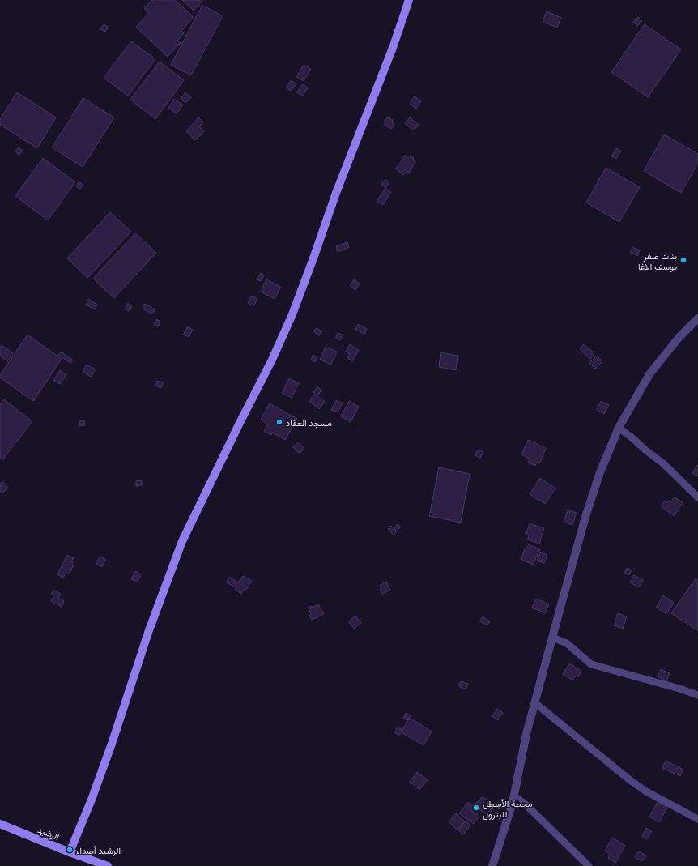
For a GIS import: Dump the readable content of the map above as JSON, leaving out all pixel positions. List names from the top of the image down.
{
  "streets": {
    "main road": ["الرشيد"]
  },
  "places": [
    "بنات صقر يوسف الاغا",
    "مسجد العقاد",
    "محطة الأسطل للبترول",
    "الرشيد أصداء"
  ]
}
